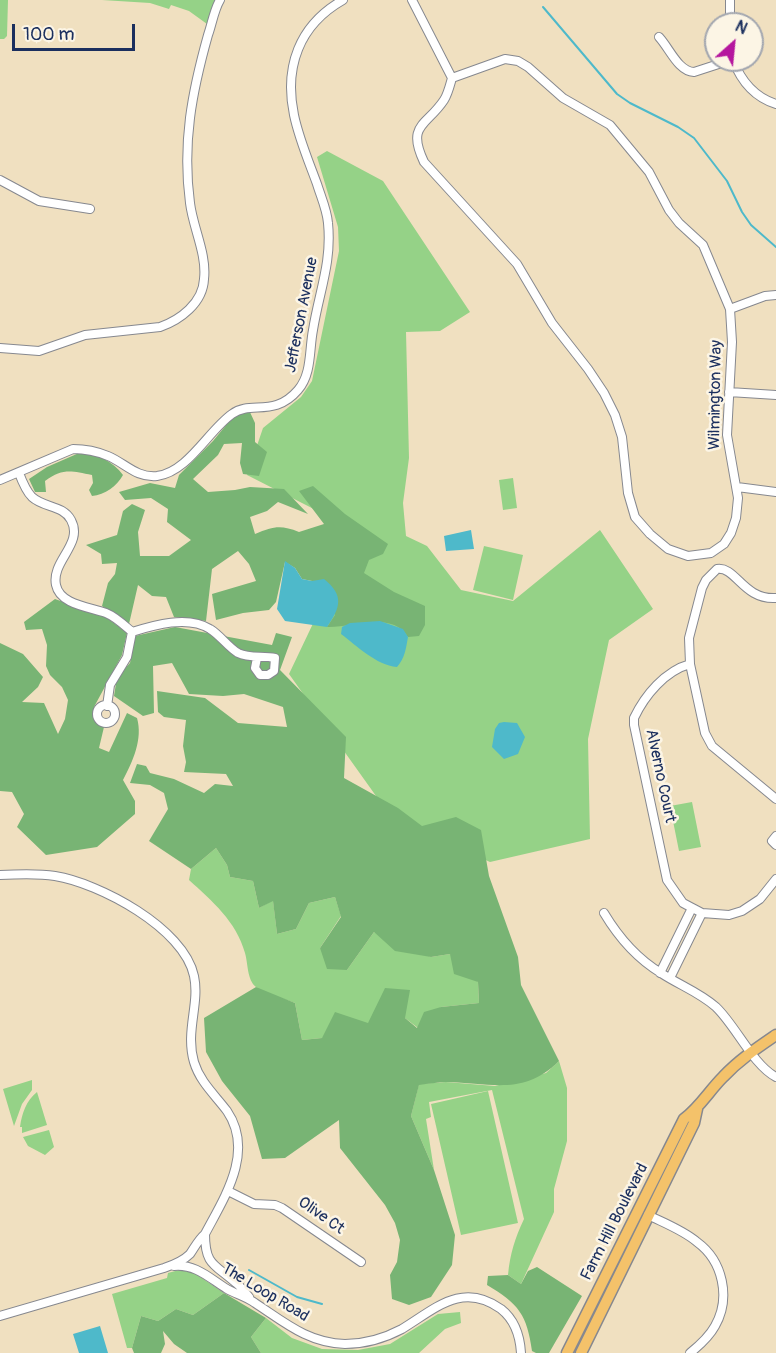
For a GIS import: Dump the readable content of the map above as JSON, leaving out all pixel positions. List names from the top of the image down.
{
  "streets": {
    "main road": ["Farm Hill Boulevard"],
    "street": [
      "Jefferson Avenue",
      "Wilmington Way",
      "Alverno Court",
      "Olive Ct",
      "The Loop Road"
    ]
  },
  "scale_bar": "100 m",
  "north": "top right"
}
